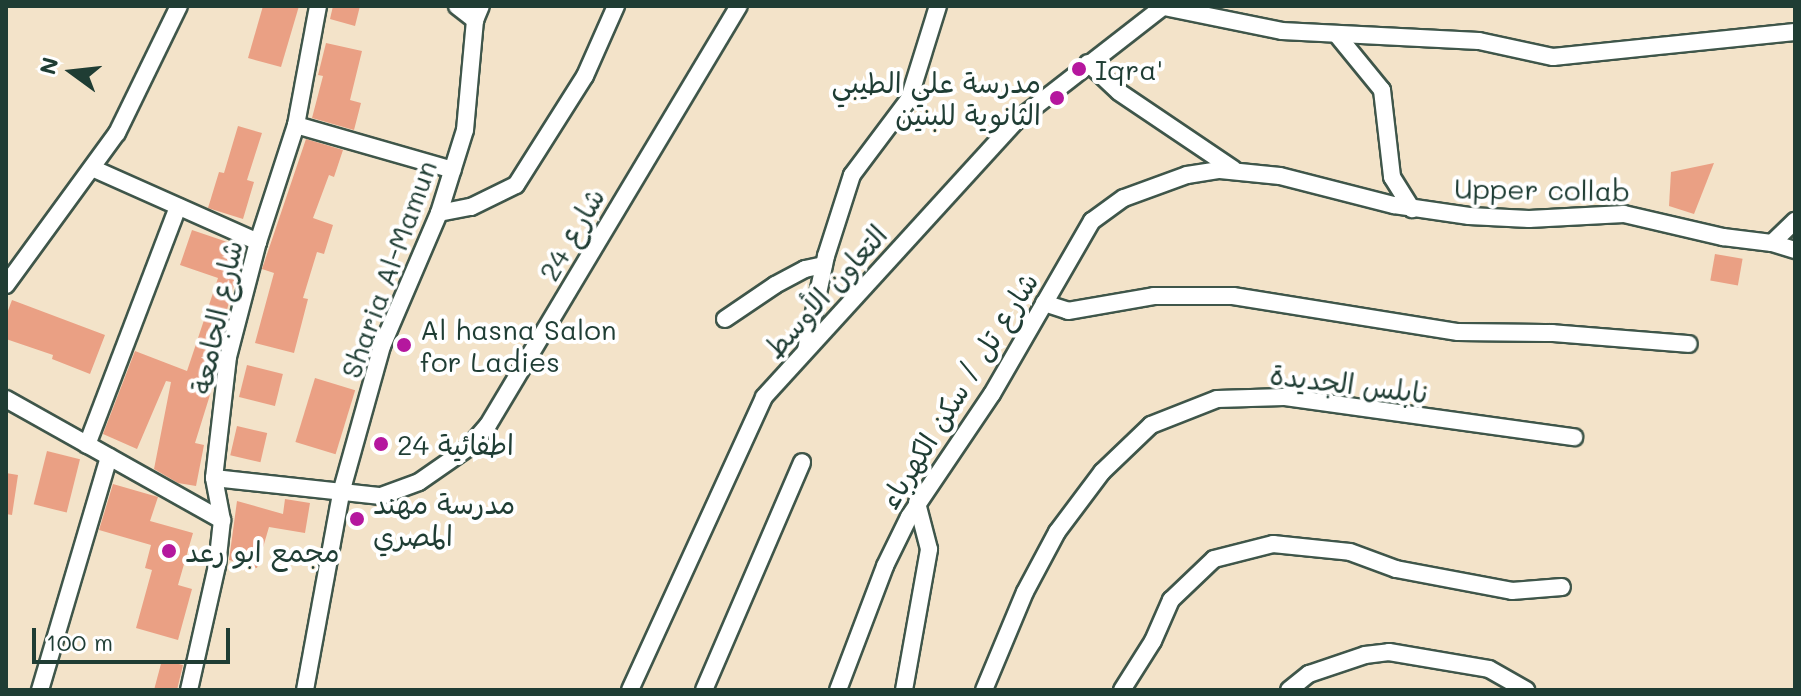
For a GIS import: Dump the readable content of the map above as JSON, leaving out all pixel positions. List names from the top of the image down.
{
  "streets": {
    "street": [
      "Upper collab",
      "شارع 24",
      "Sharia Al-Mamun",
      "التعاون الأوسط",
      "شارع الجامعة",
      "نابلس الجديدة",
      "شارع تل / سكن الكهرباء"
    ]
  },
  "crossings": [
    ["Upper collab", "شارع تل / سكن الكهرباء"],
    ["شارع 24", "Sharia Al-Mamun"],
    ["شارع 24", "شارع الجامعة"]
  ],
  "places": [
    "Iqra'",
    "مدرسة علي الطيبي الثانوية للبنين",
    "Al hasna Salon for Ladies",
    "اطفائية 24",
    "مدرسة مهند المصري",
    "مجمع ابو رعد"
  ],
  "scale_bar": "100 m",
  "north": "left"
}
